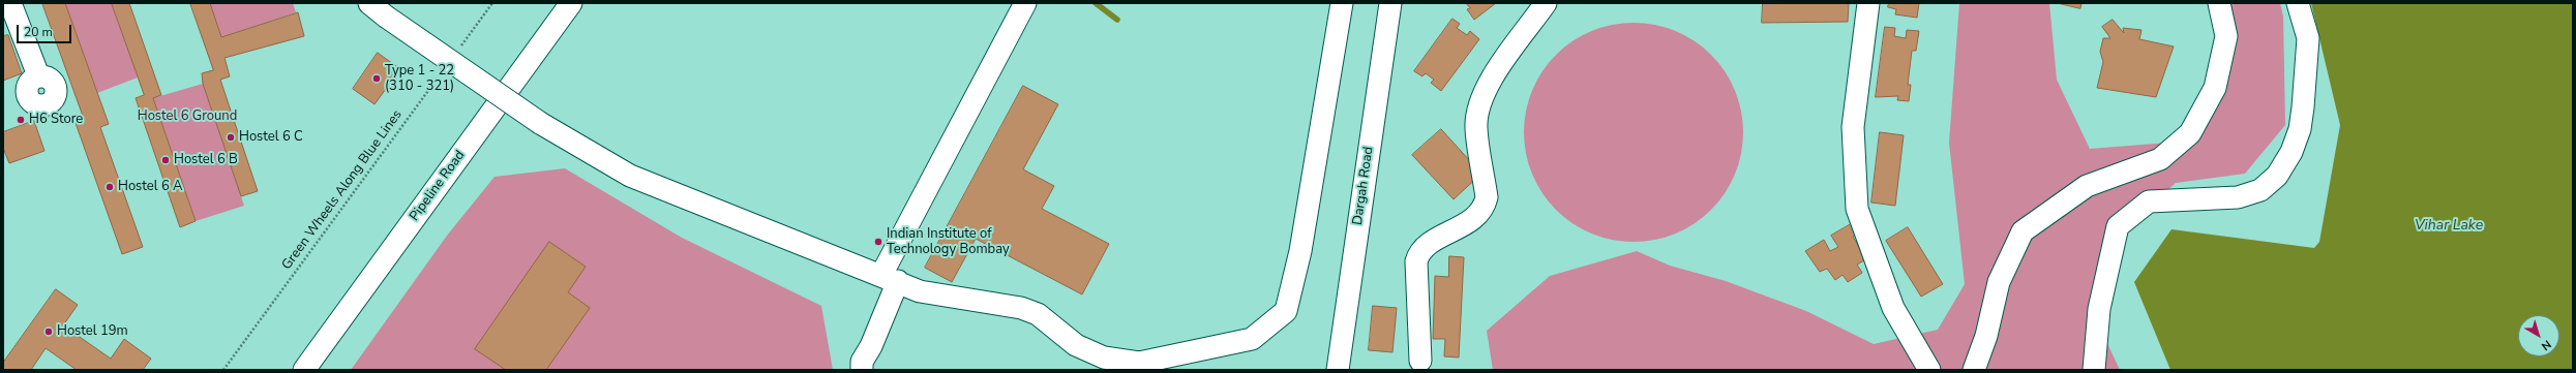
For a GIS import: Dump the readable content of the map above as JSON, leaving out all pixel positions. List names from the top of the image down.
{
  "streets": {
    "street": ["Pipeline Road", "Dargah Road"],
    "path": ["Green Wheels Along Blue Lines"]
  },
  "water": ["Vihar Lake"],
  "parks": ["Hostel 6 Ground"],
  "places": [
    "Type 1 - 22 (310 - 321)",
    "H6 Store",
    "Hostel 6 C",
    "Hostel 6 B",
    "Hostel 6 A",
    "Indian Institute of Technology Bombay",
    "Hostel 19m"
  ],
  "scale_bar": "20 m",
  "north": "bottom right"
}
